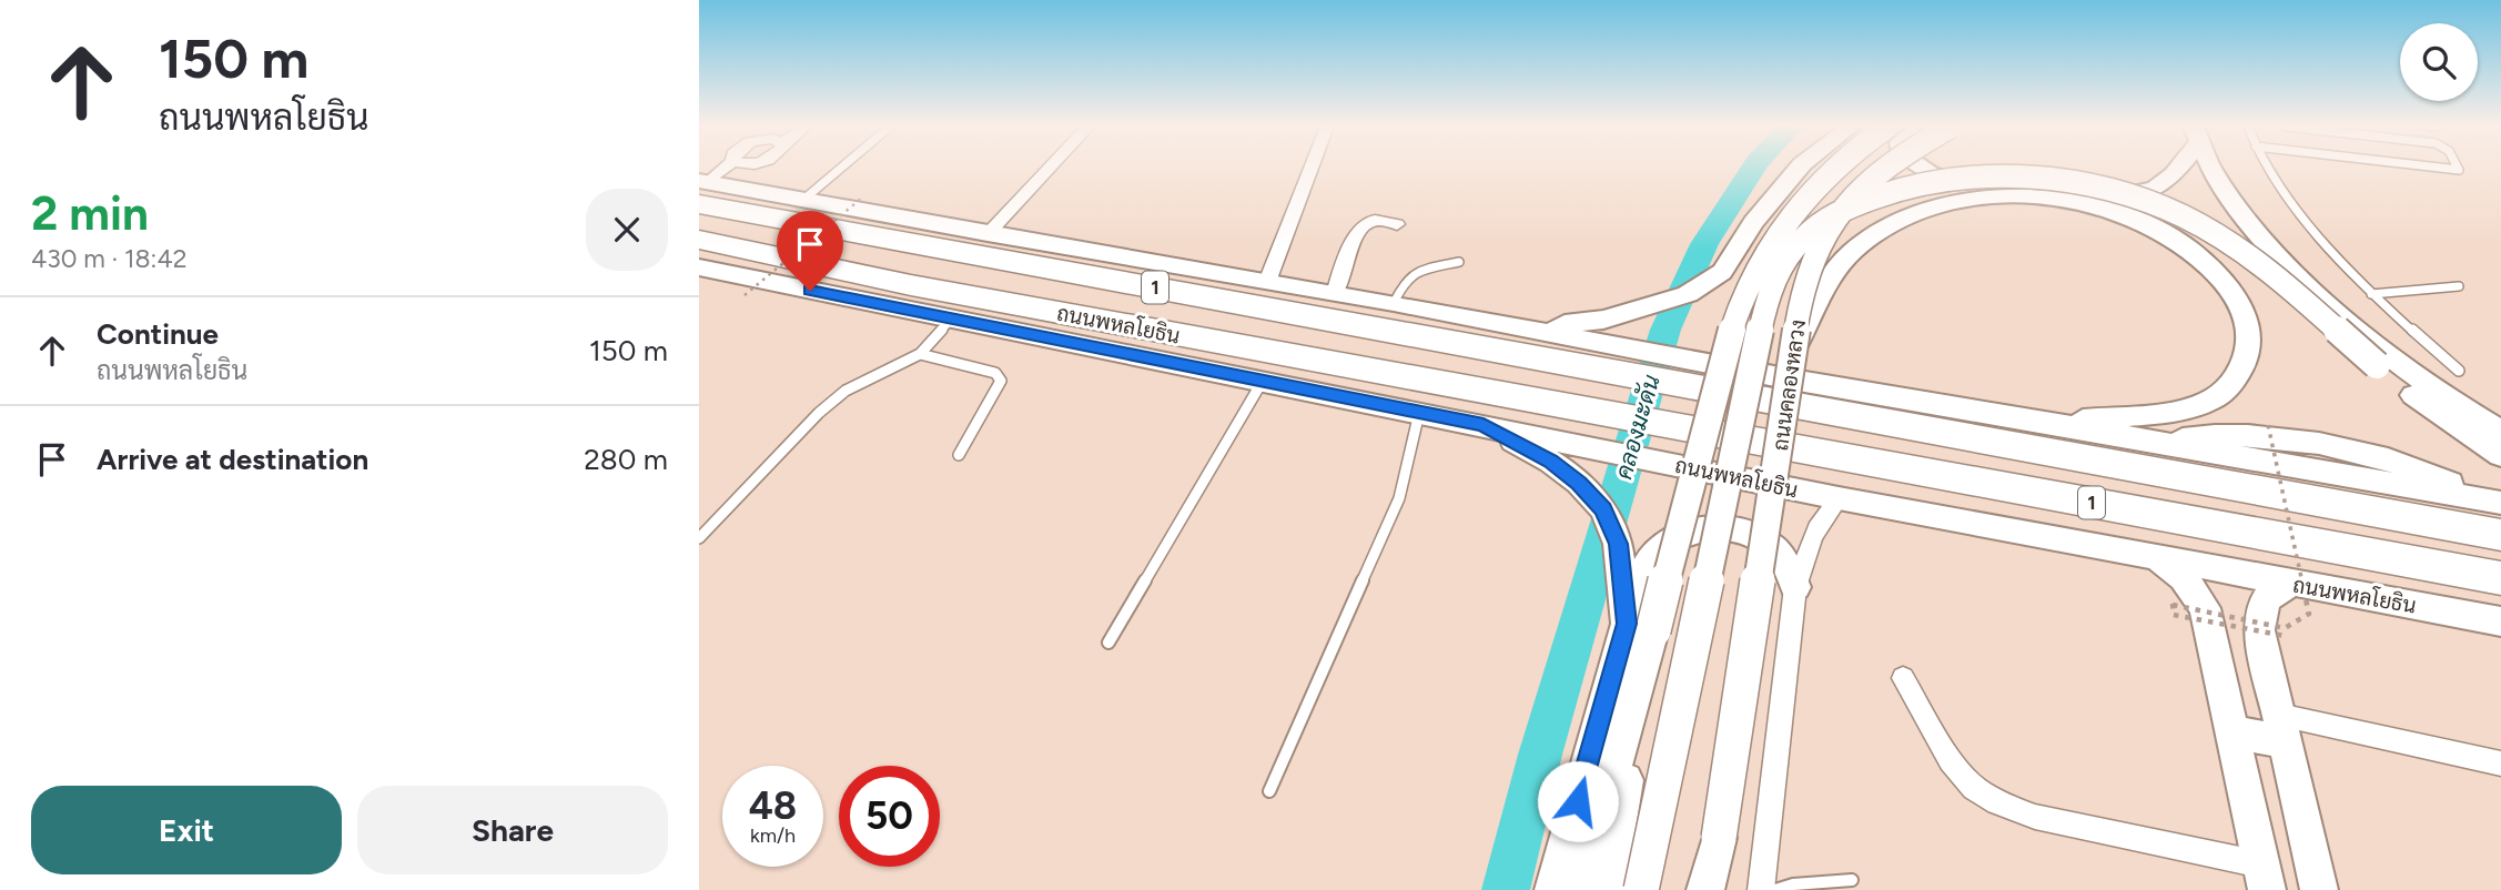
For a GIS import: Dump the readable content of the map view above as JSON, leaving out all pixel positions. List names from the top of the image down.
{
  "streets": {
    "highway": ["1", "ถนนพหลโยธิน"],
    "main road": ["ถนนคลองหลวง"]
  },
  "water": ["คลองมะดัน"],
  "page": {
    "turn": ["150 m", "ถนนพหลโยธิน"],
    "heading": ["2 min", "430 m · 18:42"],
    "list": [
      {
        "name": "Continue",
        "note": "ถนนพหลโยธิน",
        "value": "150 m"
      },
      {
        "name": "Arrive at destination",
        "value": "280 m"
      }
    ],
    "speed": "48 km/h",
    "limit": "50",
    "buttons": ["Exit", "Share"]
  }
}
